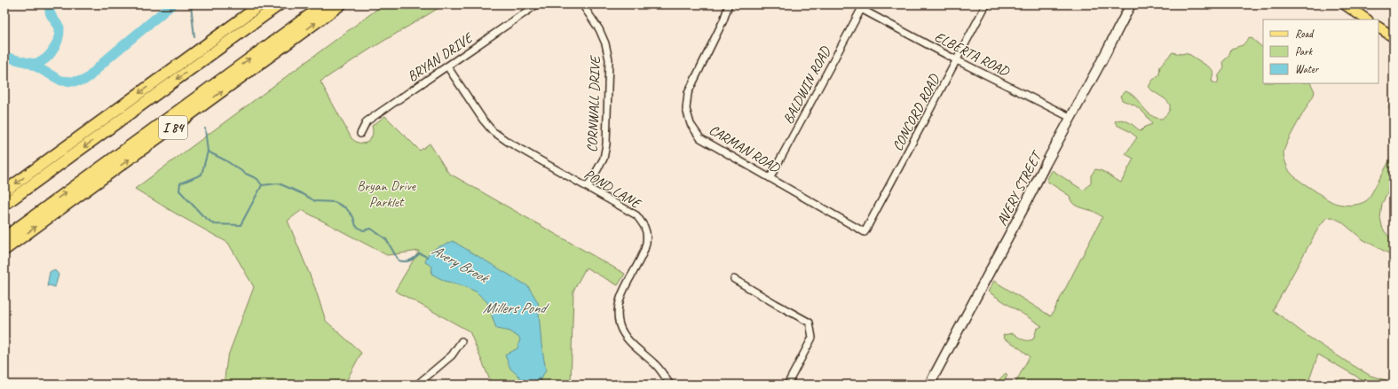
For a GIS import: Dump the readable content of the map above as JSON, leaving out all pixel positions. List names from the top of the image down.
{
  "streets": {
    "highway": ["I 84"],
    "main road": ["AVERY STREET"],
    "street": [
      "ELBERTA ROAD",
      "BRYAN DRIVE",
      "BALDWIN ROAD",
      "CORNWALL DRIVE",
      "CONCORD ROAD",
      "CARMAN ROAD",
      "POND LANE"
    ]
  },
  "crossings": [
    ["ELBERTA ROAD", "BALDWIN ROAD"],
    ["ELBERTA ROAD", "CONCORD ROAD"],
    ["ELBERTA ROAD", "AVERY STREET"],
    ["BRYAN DRIVE", "POND LANE"],
    ["BALDWIN ROAD", "CARMAN ROAD"],
    ["CORNWALL DRIVE", "POND LANE"],
    ["CONCORD ROAD", "CARMAN ROAD"]
  ],
  "water": ["Avery Brook", "Millers Pond"],
  "parks": ["Bryan Drive Parklet"],
  "legend": ["Road", "Park", "Water"]
}
